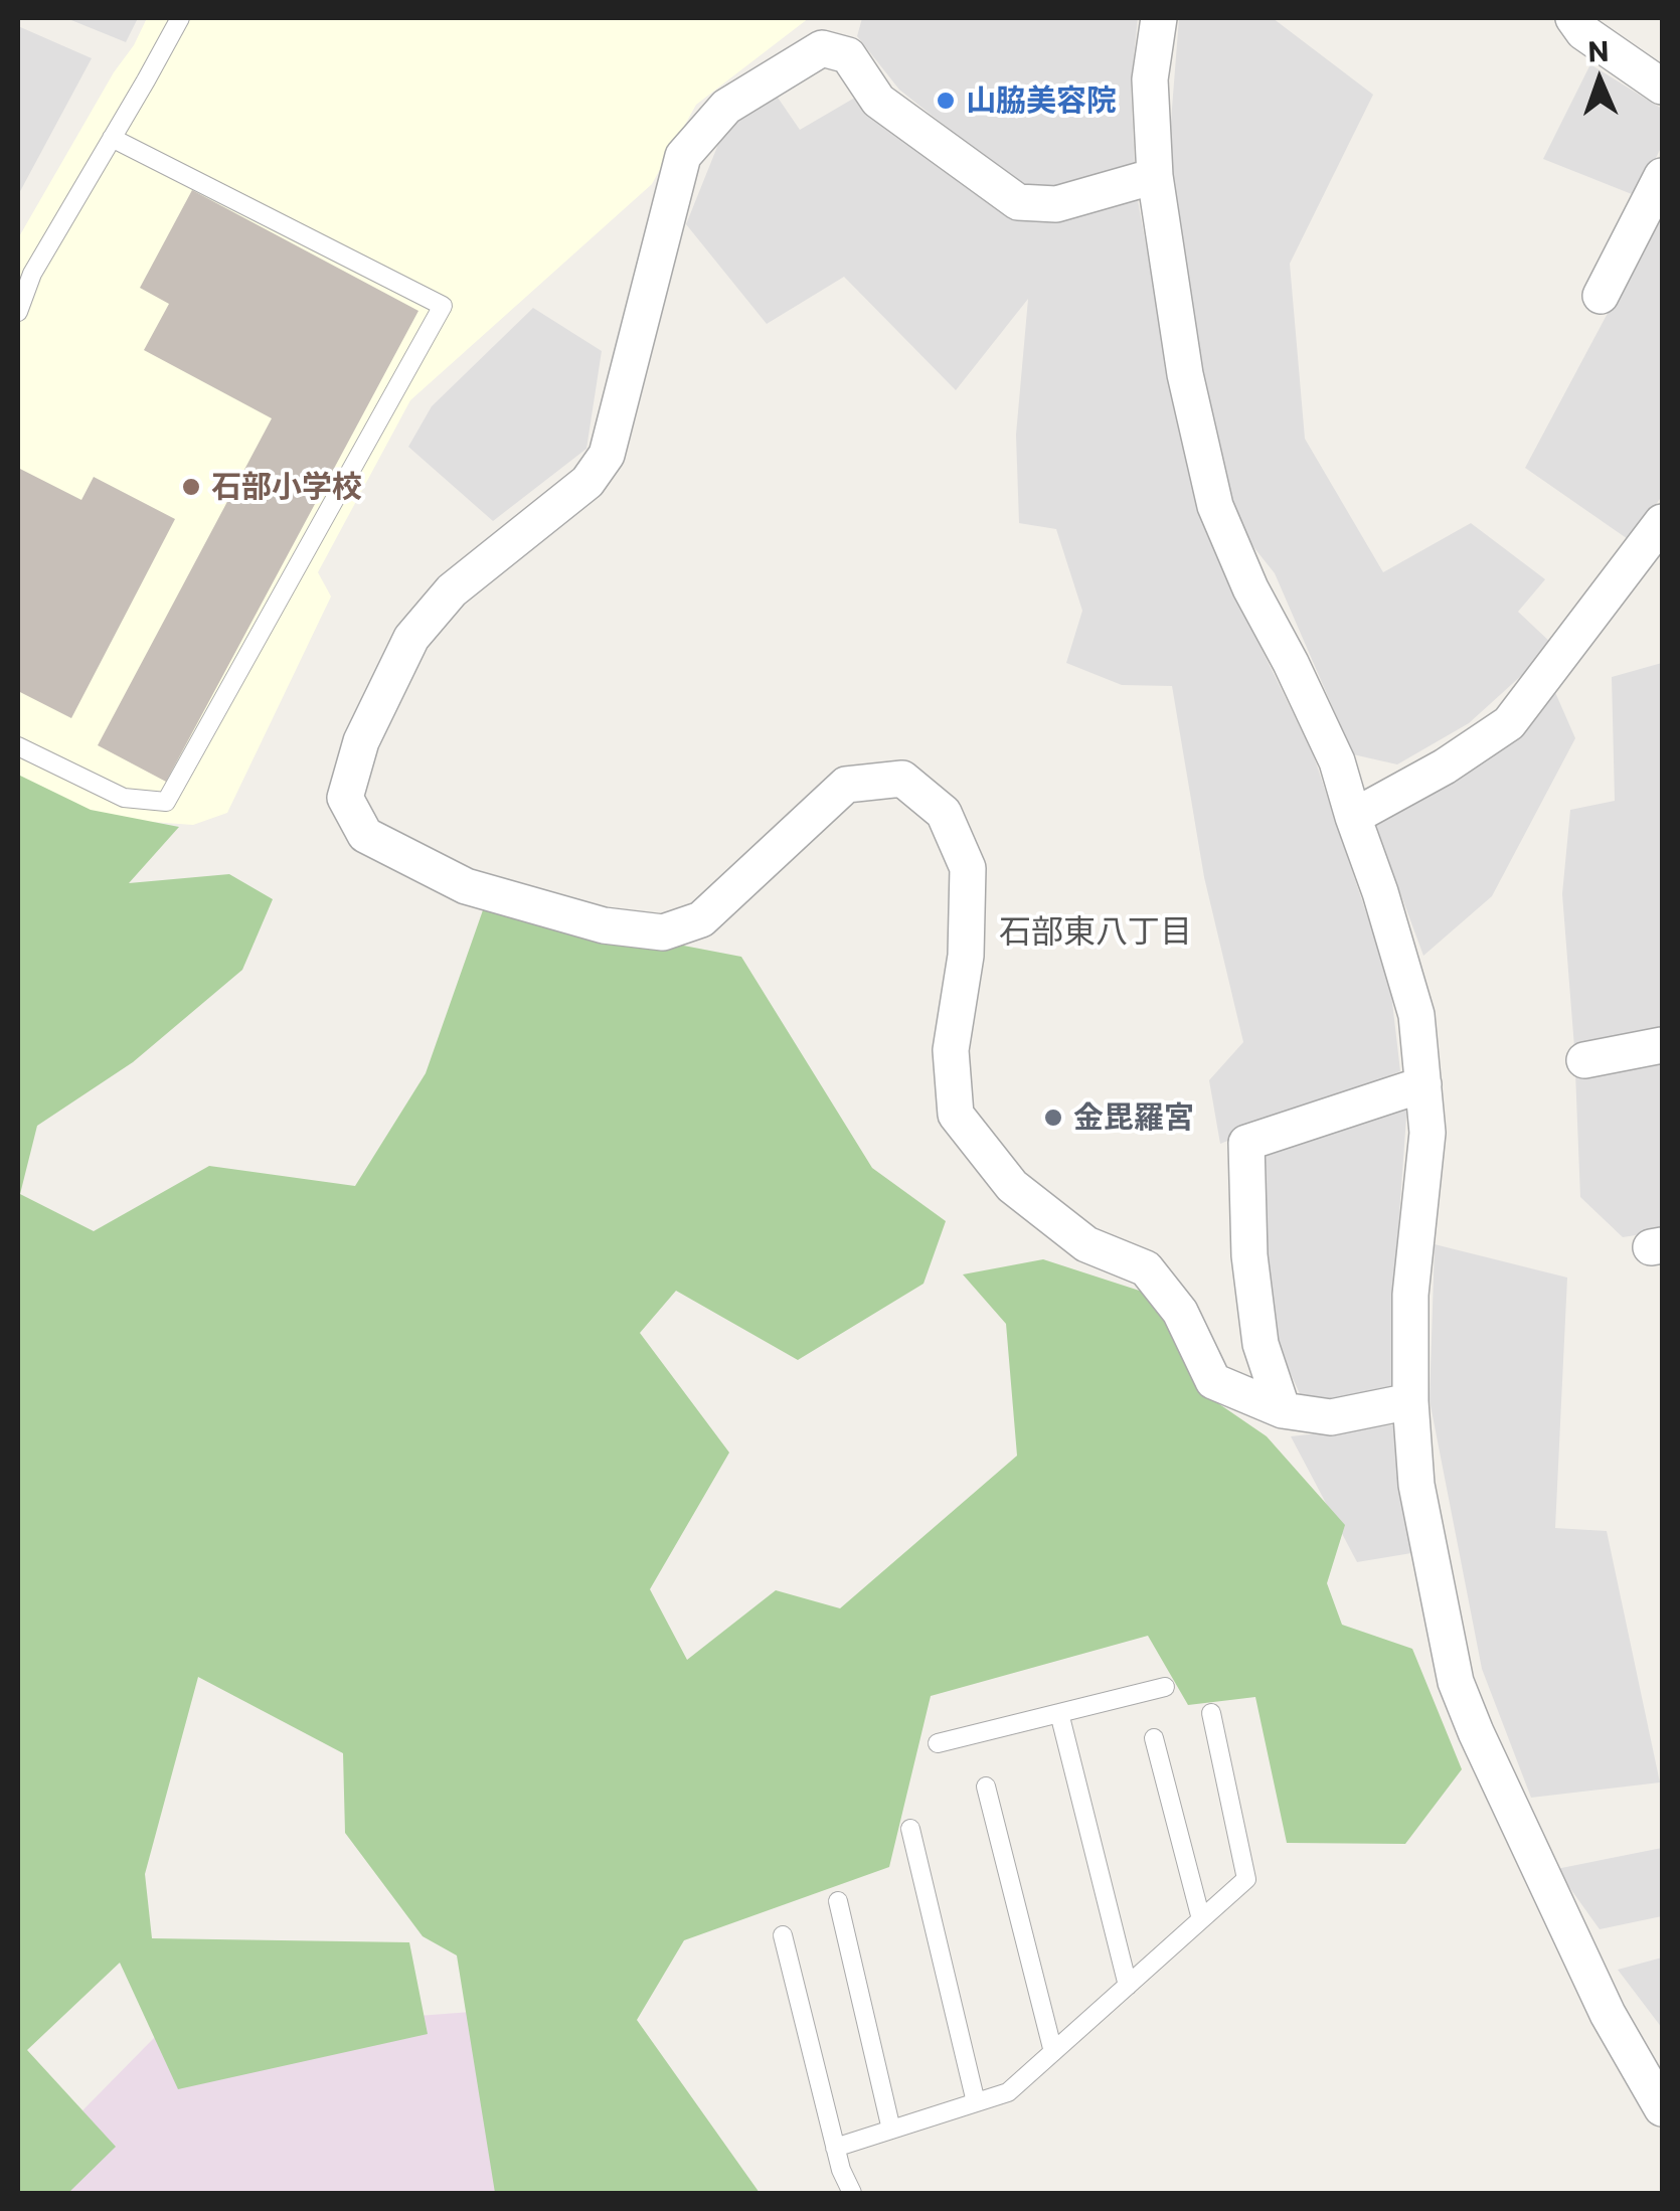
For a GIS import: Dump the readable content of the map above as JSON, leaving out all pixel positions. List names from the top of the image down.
{
  "districts": ["石部東八丁目"],
  "places": ["山脇美容院", "石部小学校", "金毘羅宮"],
  "north": "top"
}
